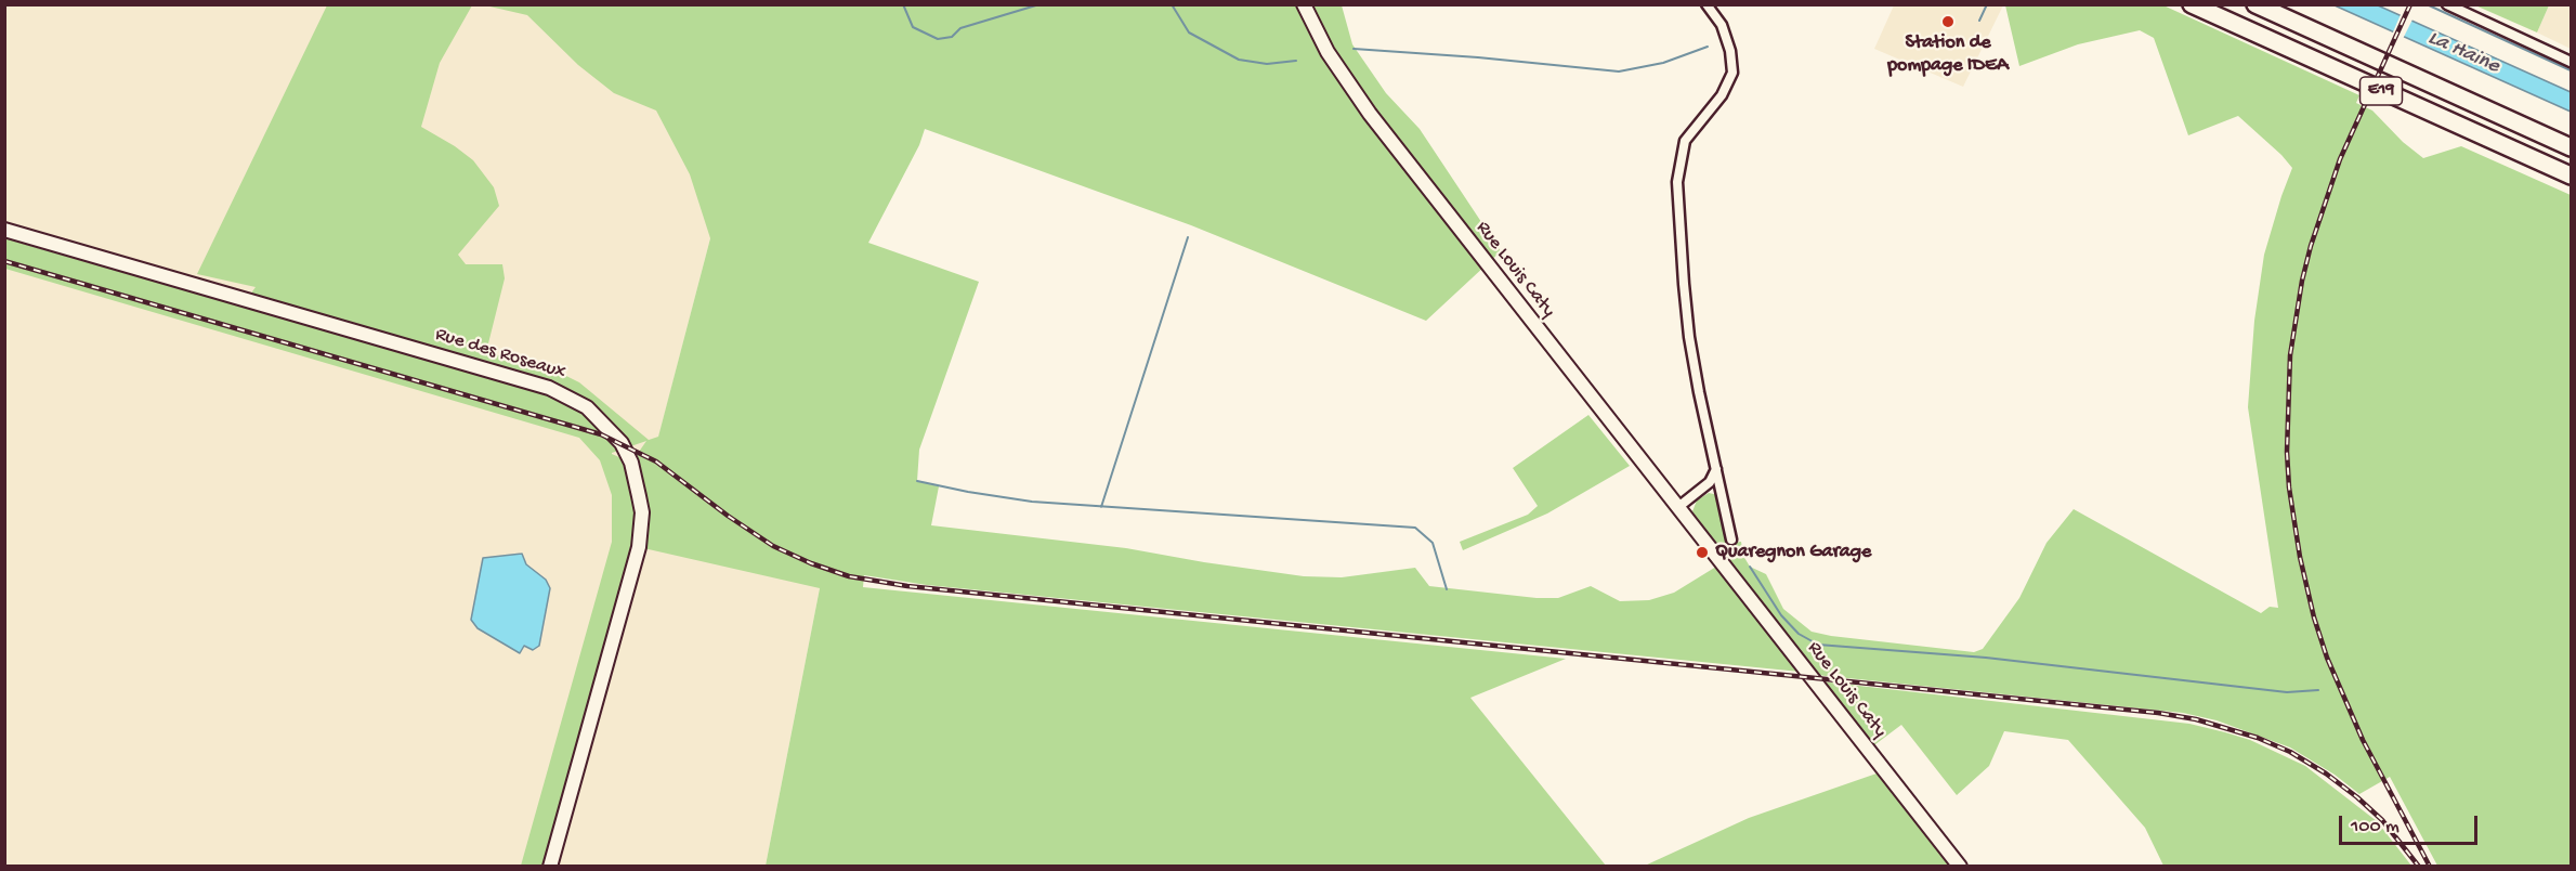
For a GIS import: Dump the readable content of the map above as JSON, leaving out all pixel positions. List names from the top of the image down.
{
  "streets": {
    "highway": ["E19"],
    "street": ["Rue Louis Caty", "Rue des Roseaux"]
  },
  "water": ["La Haine"],
  "places": ["Station de pompage IDEA", "Quaregnon Garage"],
  "scale_bar": "100 m"
}
